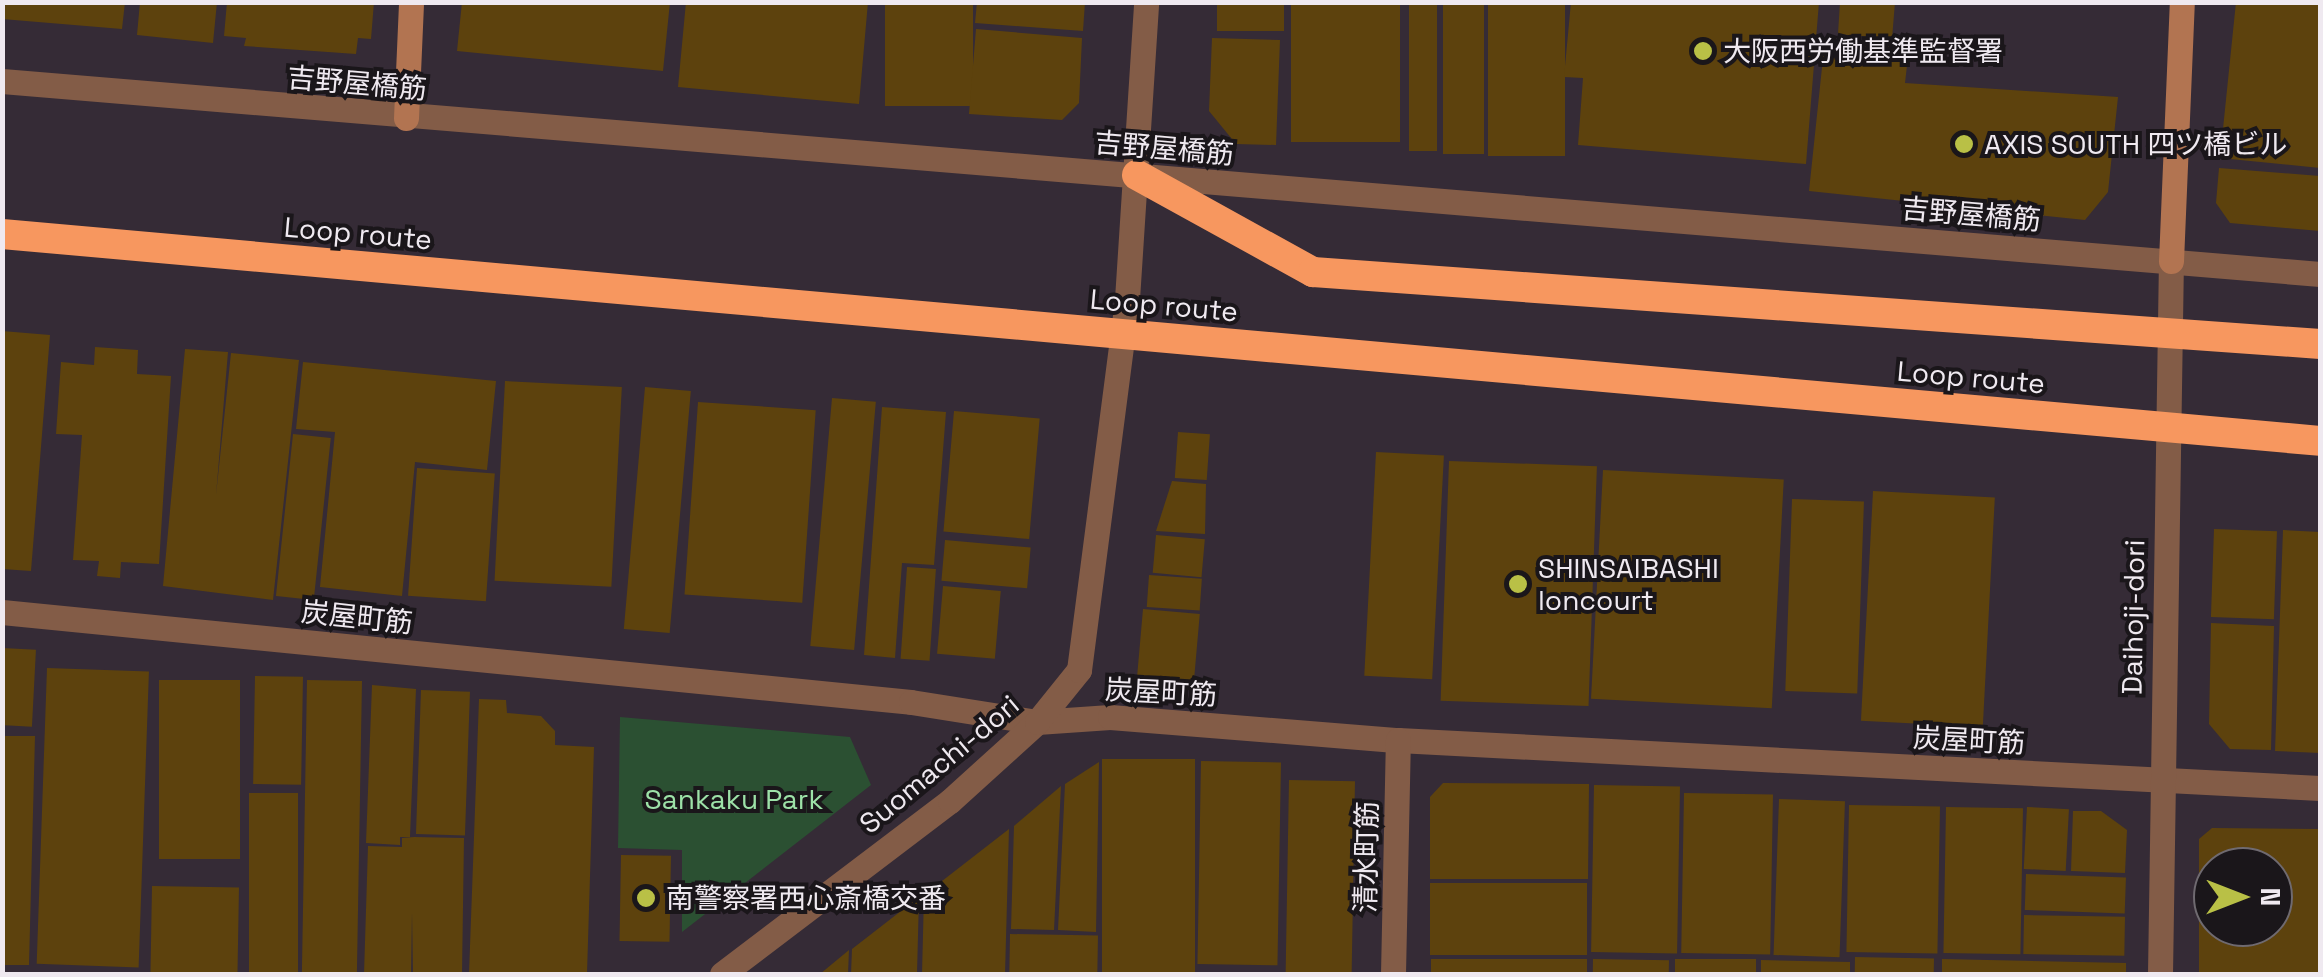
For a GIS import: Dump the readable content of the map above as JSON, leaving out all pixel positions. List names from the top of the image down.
{
  "streets": {
    "highway": ["Loop route"],
    "street": [
      "吉野屋橋筋",
      "炭屋町筋",
      "Daihoji-dori",
      "Suomachi-dori",
      "清水町筋"
    ]
  },
  "crossings": [
    ["吉野屋橋筋", "Daihoji-dori"],
    ["吉野屋橋筋", "Suomachi-dori"],
    ["炭屋町筋", "Daihoji-dori"],
    ["炭屋町筋", "Suomachi-dori"],
    ["炭屋町筋", "清水町筋"]
  ],
  "parks": ["Sankaku Park"],
  "places": [
    "大阪西労働基準監督署",
    "AXIS SOUTH 四ツ橋ビル",
    "SHINSAIBASHI loncourt",
    "南警察署西心斎橋交番"
  ],
  "north": "right"
}
